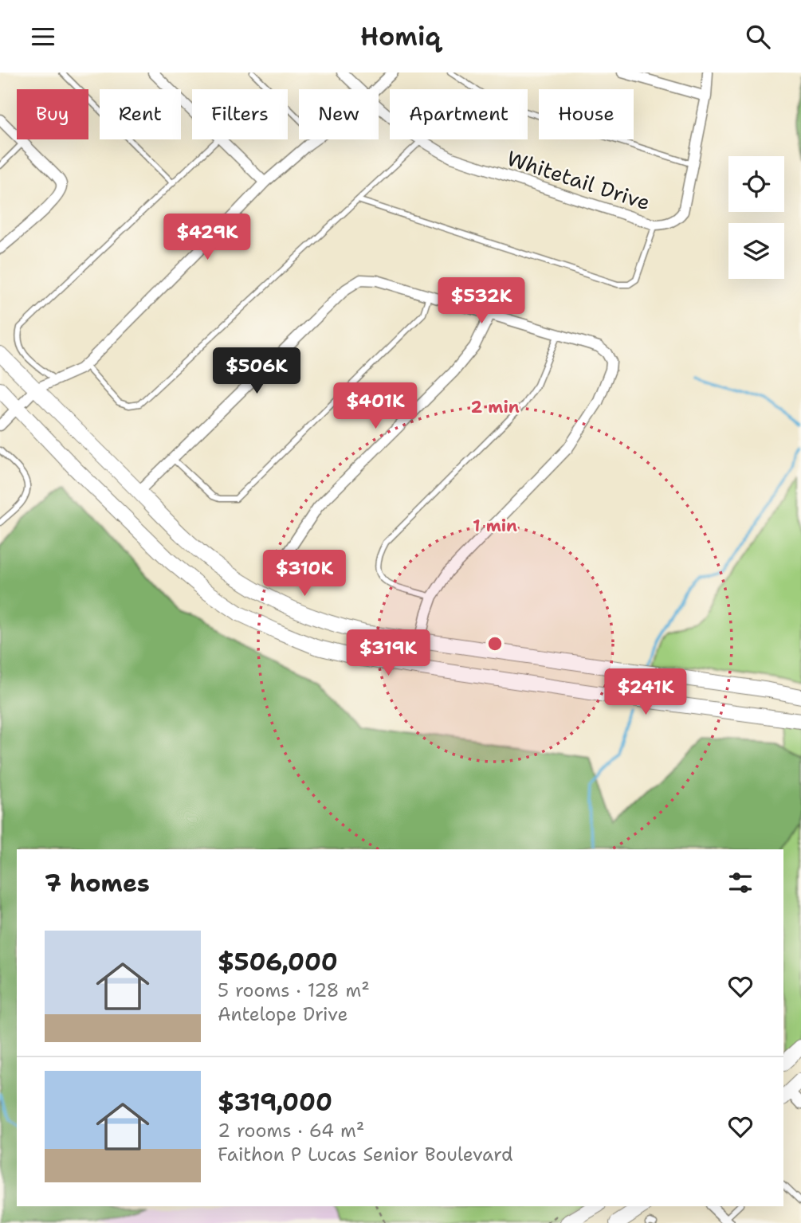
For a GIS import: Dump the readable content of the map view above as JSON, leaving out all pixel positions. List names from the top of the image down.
{
  "streets": {
    "street": ["Whitetail Drive"]
  },
  "page": {
    "header": "Homiq",
    "chip": [
      "Buy",
      "Rent",
      "Filters",
      "New",
      "Apartment",
      "House"
    ],
    "price": [
      "$429K",
      "$532K",
      "$506K",
      "$401K",
      "$310K",
      "$319K",
      "$241K"
    ],
    "heading": "7 homes",
    "list": [
      {
        "name": "$506,000",
        "note": "5 rooms · 128 m² · Antelope Drive"
      },
      {
        "name": "$319,000",
        "note": "2 rooms · 64 m² · Faithon P Lucas Senior Boulevard"
      }
    ]
  },
  "rings": ["2 min", "1 min"]
}
